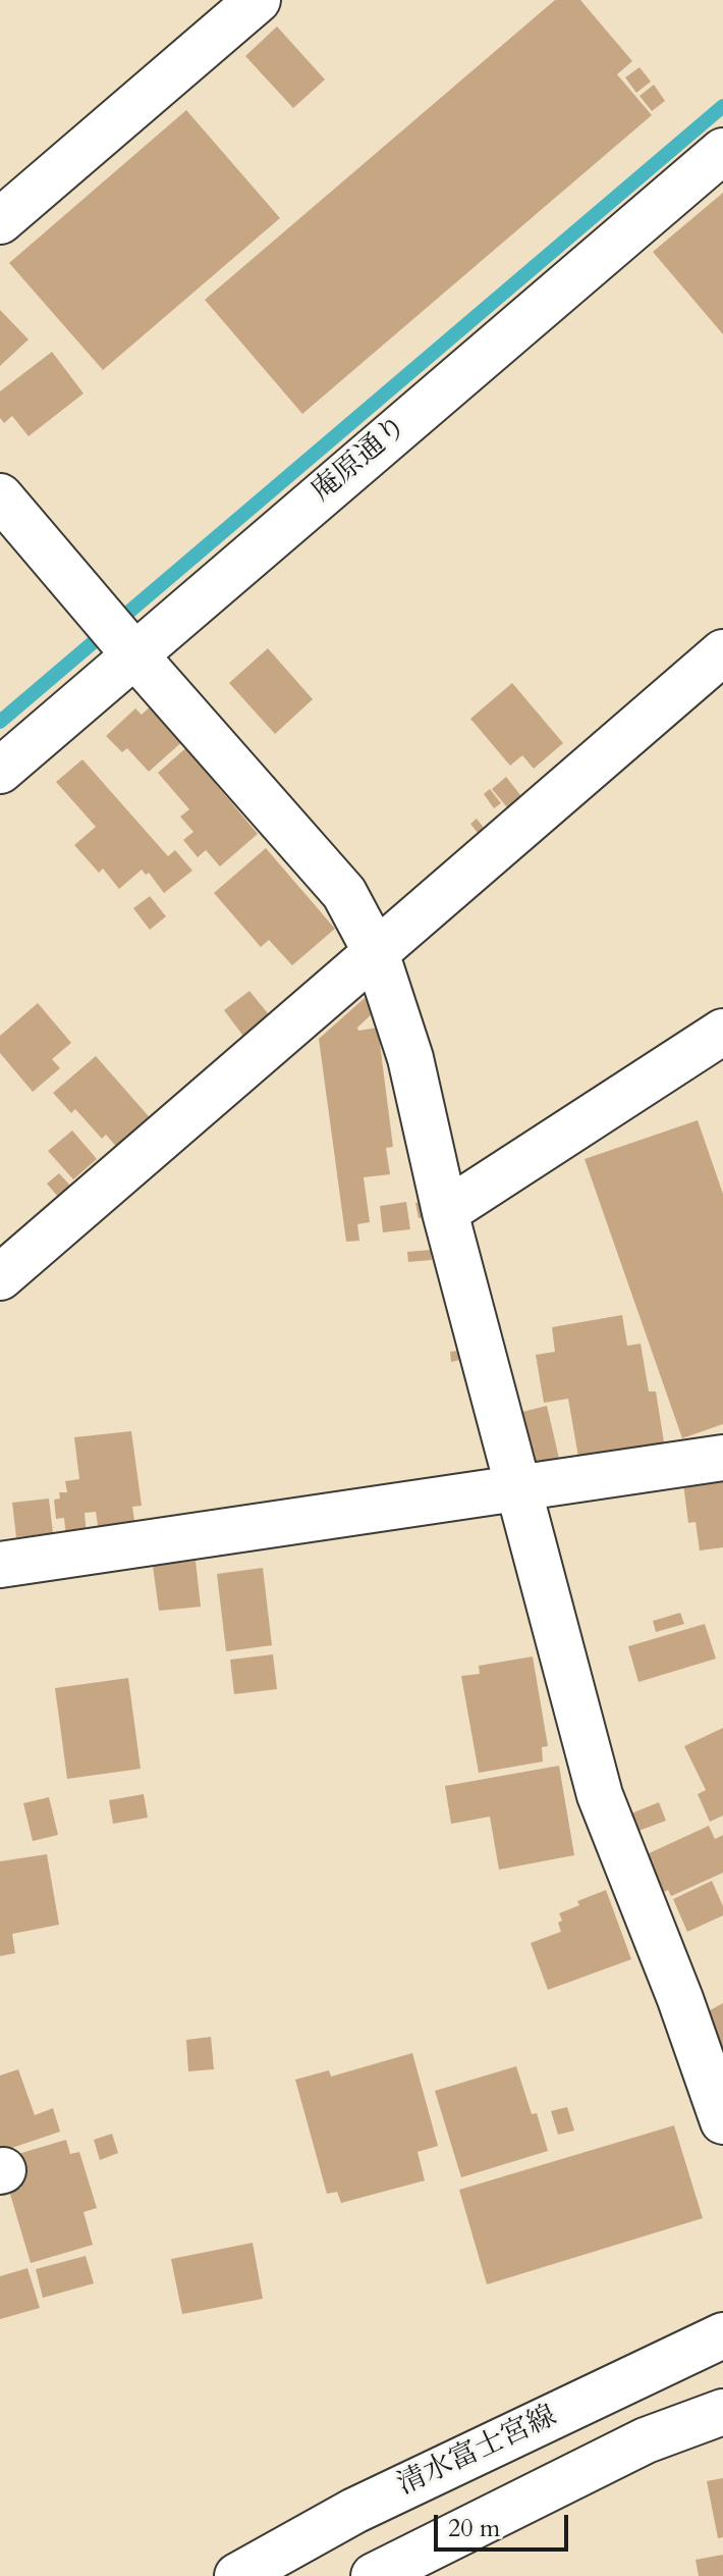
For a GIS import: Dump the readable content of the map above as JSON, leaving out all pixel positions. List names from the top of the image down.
{
  "streets": {
    "street": ["庵原通り", "清水富士宮線"]
  },
  "scale_bar": "20 m"
}
